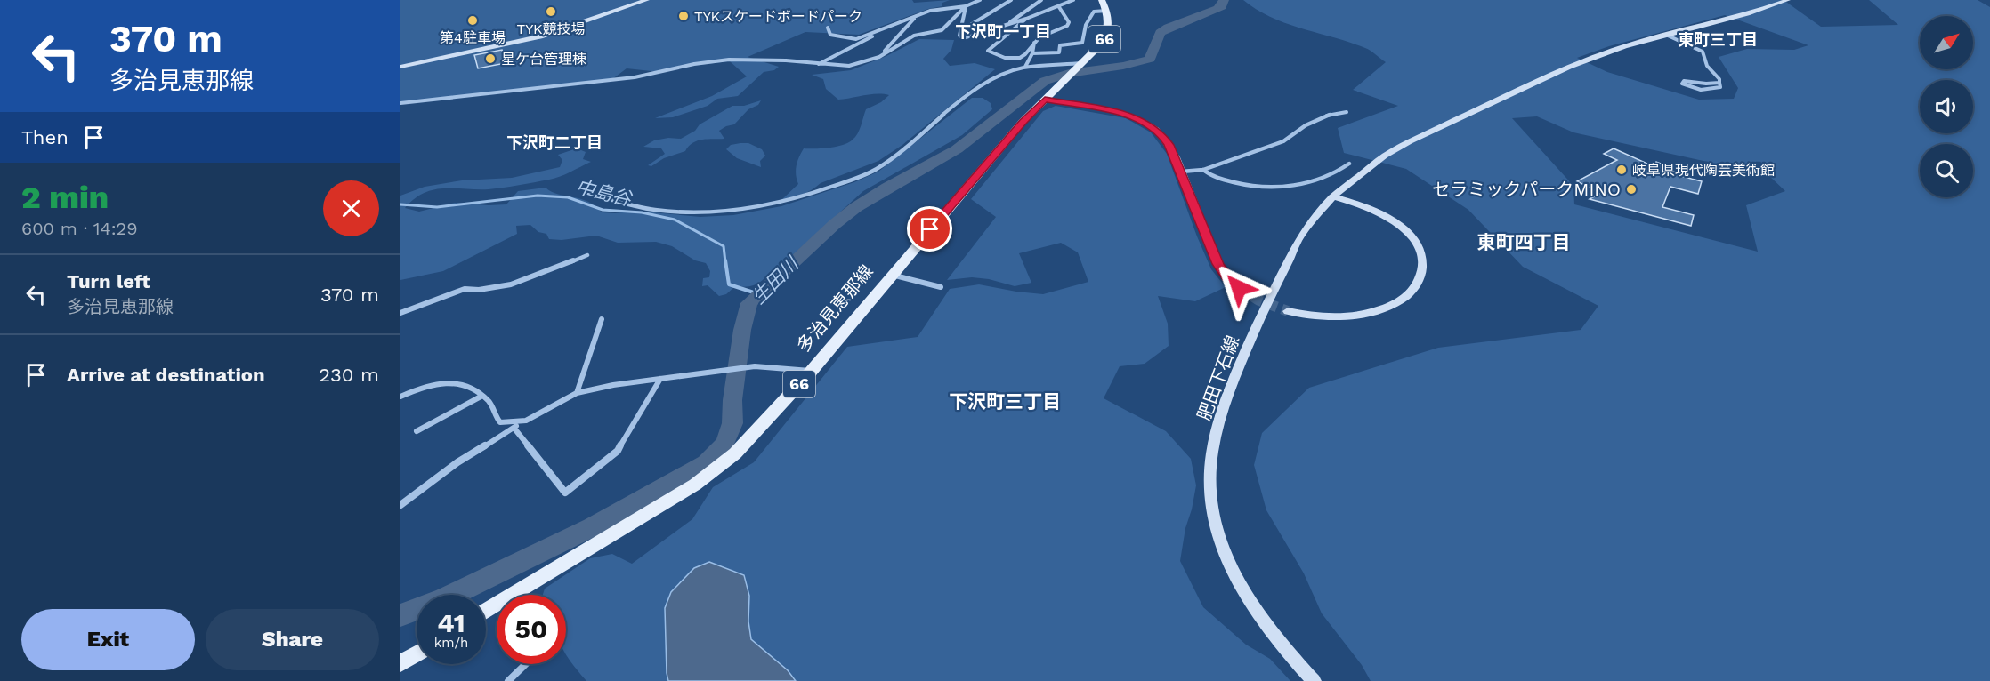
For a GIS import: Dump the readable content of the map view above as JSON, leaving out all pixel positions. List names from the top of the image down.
{
  "streets": {
    "main road": ["66", "多治見恵那線", "肥田下石線"]
  },
  "districts": [
    "下沢町一丁目",
    "東町三丁目",
    "下沢町二丁目",
    "東町四丁目",
    "下沢町三丁目"
  ],
  "water": ["中島谷", "生田川"],
  "places": [
    "TYK競技場",
    "TYKスケードボードパーク",
    "第4駐車場",
    "星ケ台管理棟",
    "岐阜県現代陶芸美術館",
    "セラミックパークMINO"
  ],
  "north": "top right",
  "page": {
    "turn": ["370 m", "多治見恵那線"],
    "then": "Then",
    "heading": ["2 min", "600 m · 14:29"],
    "list": [
      {
        "name": "Turn left",
        "note": "多治見恵那線",
        "value": "370 m"
      },
      {
        "name": "Arrive at destination",
        "value": "230 m"
      }
    ],
    "speed": "41 km/h",
    "limit": "50",
    "buttons": ["Exit", "Share"]
  }
}
